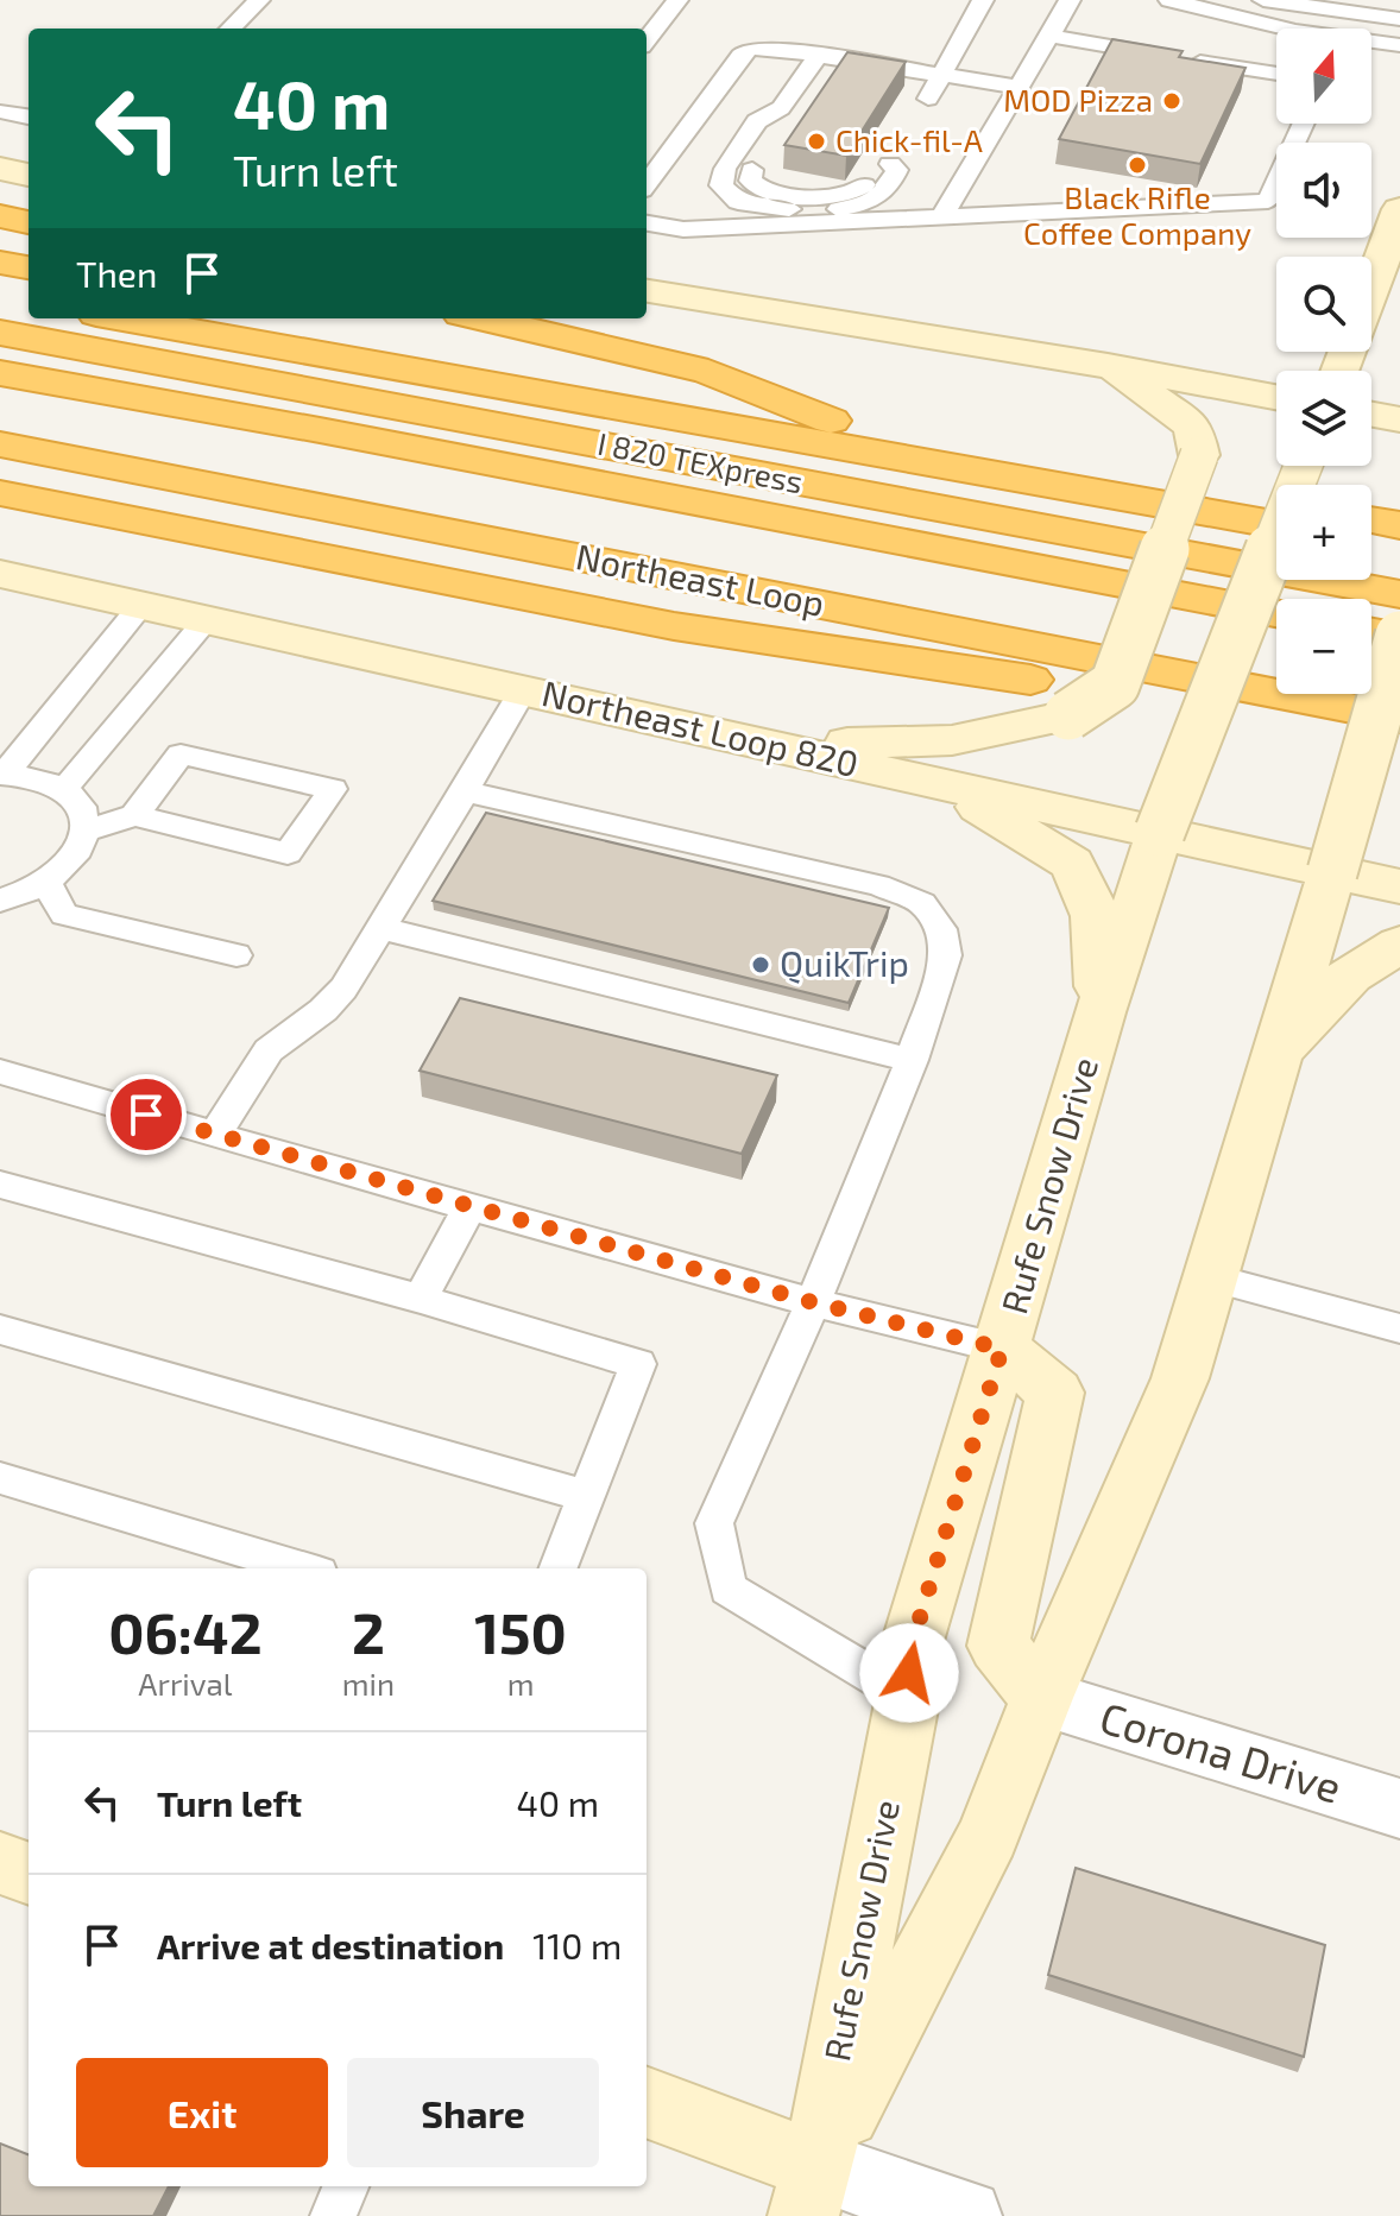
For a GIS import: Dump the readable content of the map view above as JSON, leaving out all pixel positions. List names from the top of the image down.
{
  "streets": {
    "highway": ["I 820 TEXpress", "Northeast Loop"],
    "main road": ["Northeast Loop 820", "Rufe Snow Drive"],
    "street": ["Corona Drive"]
  },
  "crossings": [
    ["Northeast Loop 820", "Rufe Snow Drive"],
    ["Rufe Snow Drive", "Corona Drive"]
  ],
  "places": [
    "MOD Pizza",
    "Chick-fil-A",
    "Black Rifle Coffee Company",
    "QuikTrip"
  ],
  "north": "top",
  "page": {
    "map_buttons": ["+", "−"],
    "turn": ["40 m", "Turn left"],
    "then": "Then",
    "eta": [
      "06:42",
      "Arrival",
      "2",
      "min",
      "150",
      "m"
    ],
    "list": [
      {
        "name": "Turn left",
        "value": "40 m"
      },
      {
        "name": "Arrive at destination",
        "value": "110 m"
      }
    ],
    "buttons": ["Exit", "Share"]
  }
}
